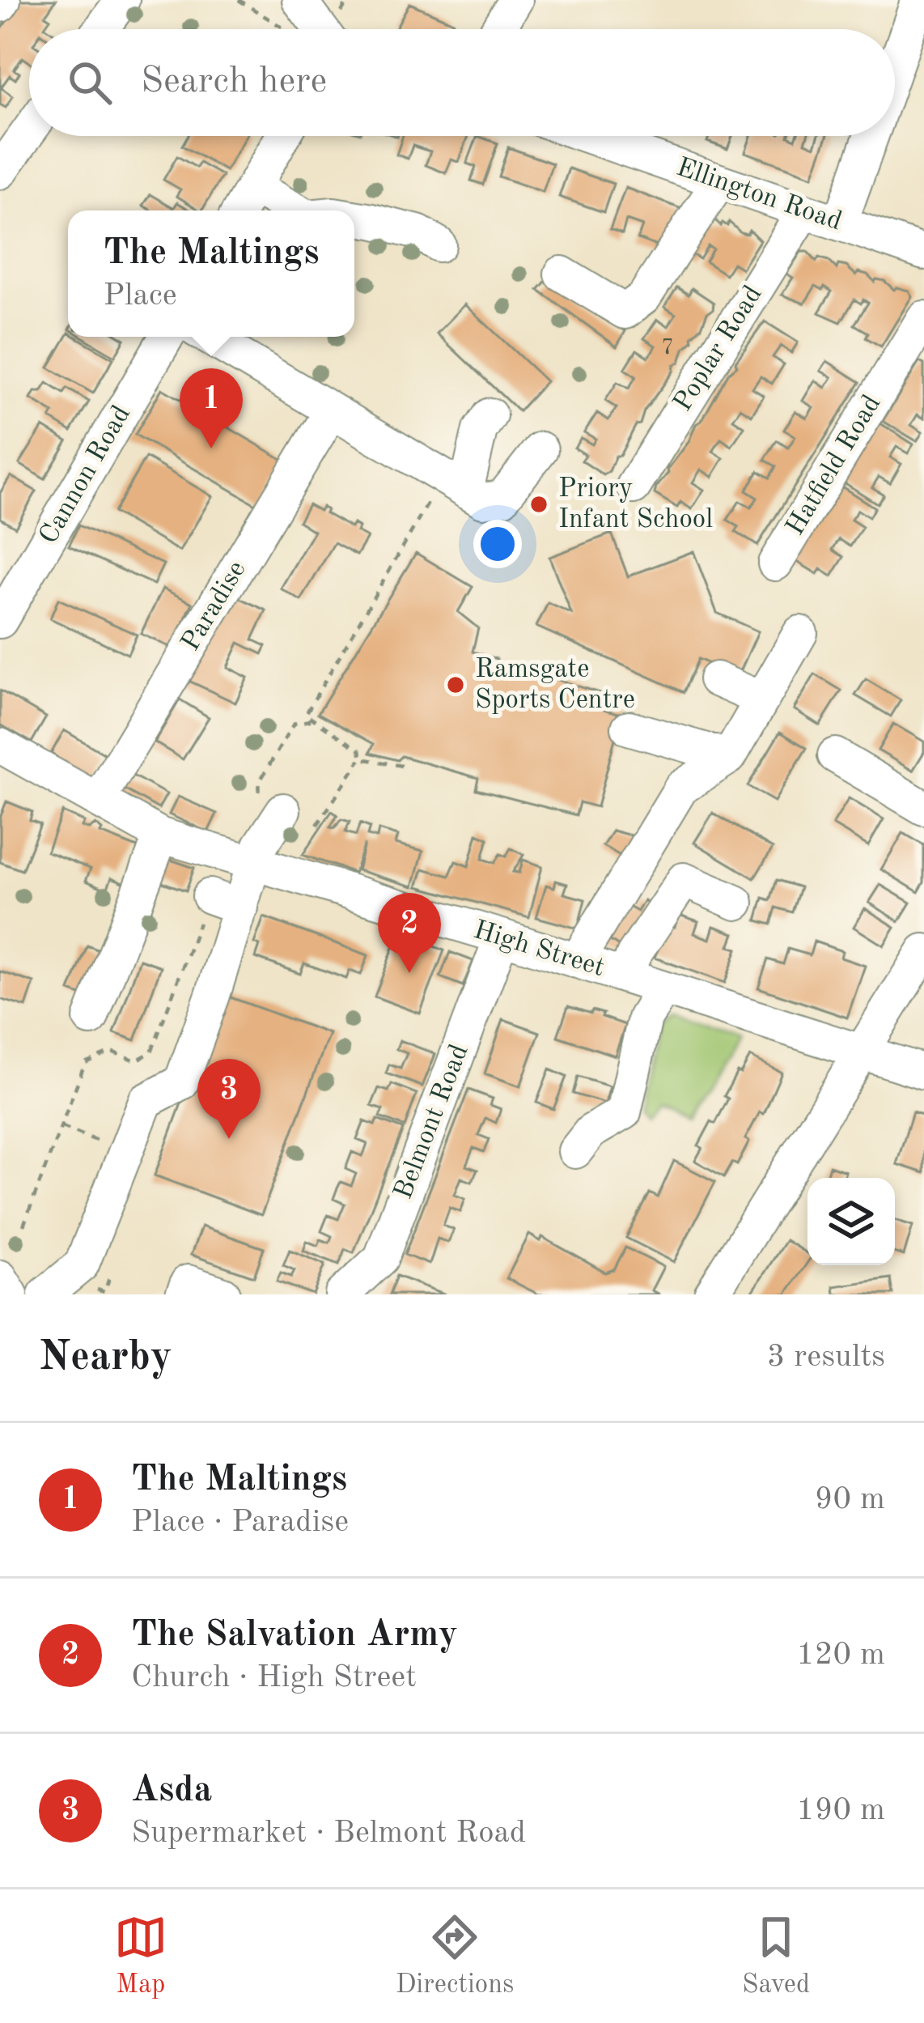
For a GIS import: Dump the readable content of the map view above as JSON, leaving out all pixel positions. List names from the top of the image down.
{
  "streets": {
    "street": [
      "Ellington Road",
      "Poplar Road",
      "Hatfield Road",
      "Cannon Road",
      "Paradise",
      "High Street",
      "Belmont Road"
    ]
  },
  "crossings": [
    ["Ellington Road", "Poplar Road"],
    ["Paradise", "High Street"],
    ["High Street", "Belmont Road"]
  ],
  "places": ["Priory Infant School", "Ramsgate Sports Centre"],
  "house_numbers": ["7"],
  "page": {
    "search": "Search here",
    "popup": ["The Maltings", "Place"],
    "pins": ["1", "2", "3"],
    "heading": ["Nearby", "3 results"],
    "list": [
      {
        "mark": "1",
        "name": "The Maltings",
        "note": "Place · Paradise",
        "value": "90 m"
      },
      {
        "mark": "2",
        "name": "The Salvation Army",
        "note": "Church · High Street",
        "value": "120 m"
      },
      {
        "mark": "3",
        "name": "Asda",
        "note": "Supermarket · Belmont Road",
        "value": "190 m"
      }
    ],
    "nav": ["Map", "Directions", "Saved"]
  }
}
